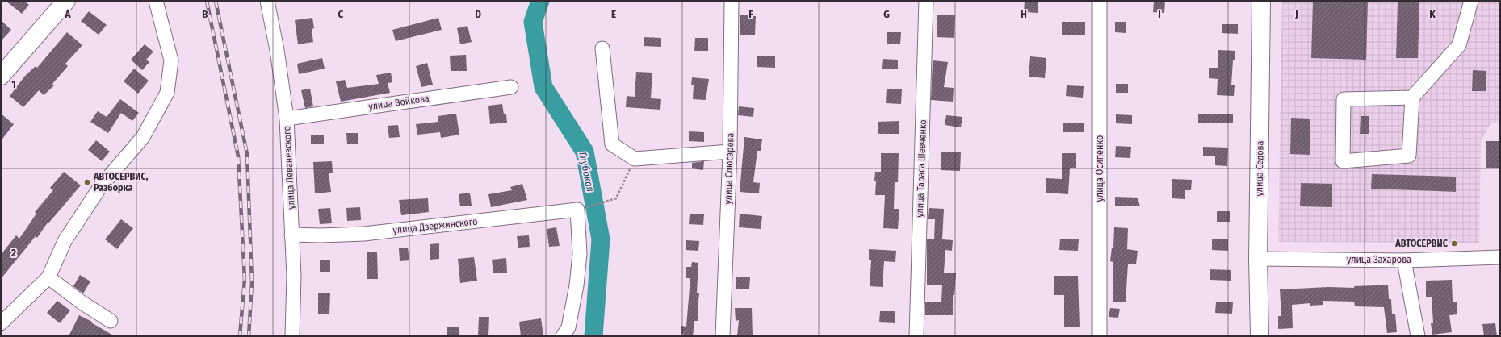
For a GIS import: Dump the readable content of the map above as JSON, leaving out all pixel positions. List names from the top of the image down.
{
  "streets": {
    "main road": ["улица Седова"],
    "street": [
      "улица Войкова",
      "улица Леваневского",
      "улица Слюсарева",
      "улица Тараса Шевченко",
      "улица Осипенко",
      "улица Дзержинского",
      "улица Захарова"
    ]
  },
  "crossings": [
    ["улица Войкова", "улица Леваневского"],
    ["улица Леваневского", "улица Дзержинского"],
    ["улица Седова", "улица Захарова"]
  ],
  "water": ["Глубокая"],
  "places": ["АВТОСЕРВИС, Разборка", "АВТОСЕРВИС"],
  "grid": {
    "columns": [
      "A",
      "B",
      "C",
      "D",
      "E",
      "F",
      "G",
      "H",
      "I",
      "J",
      "K"
    ],
    "rows": ["1", "2"]
  }
}
